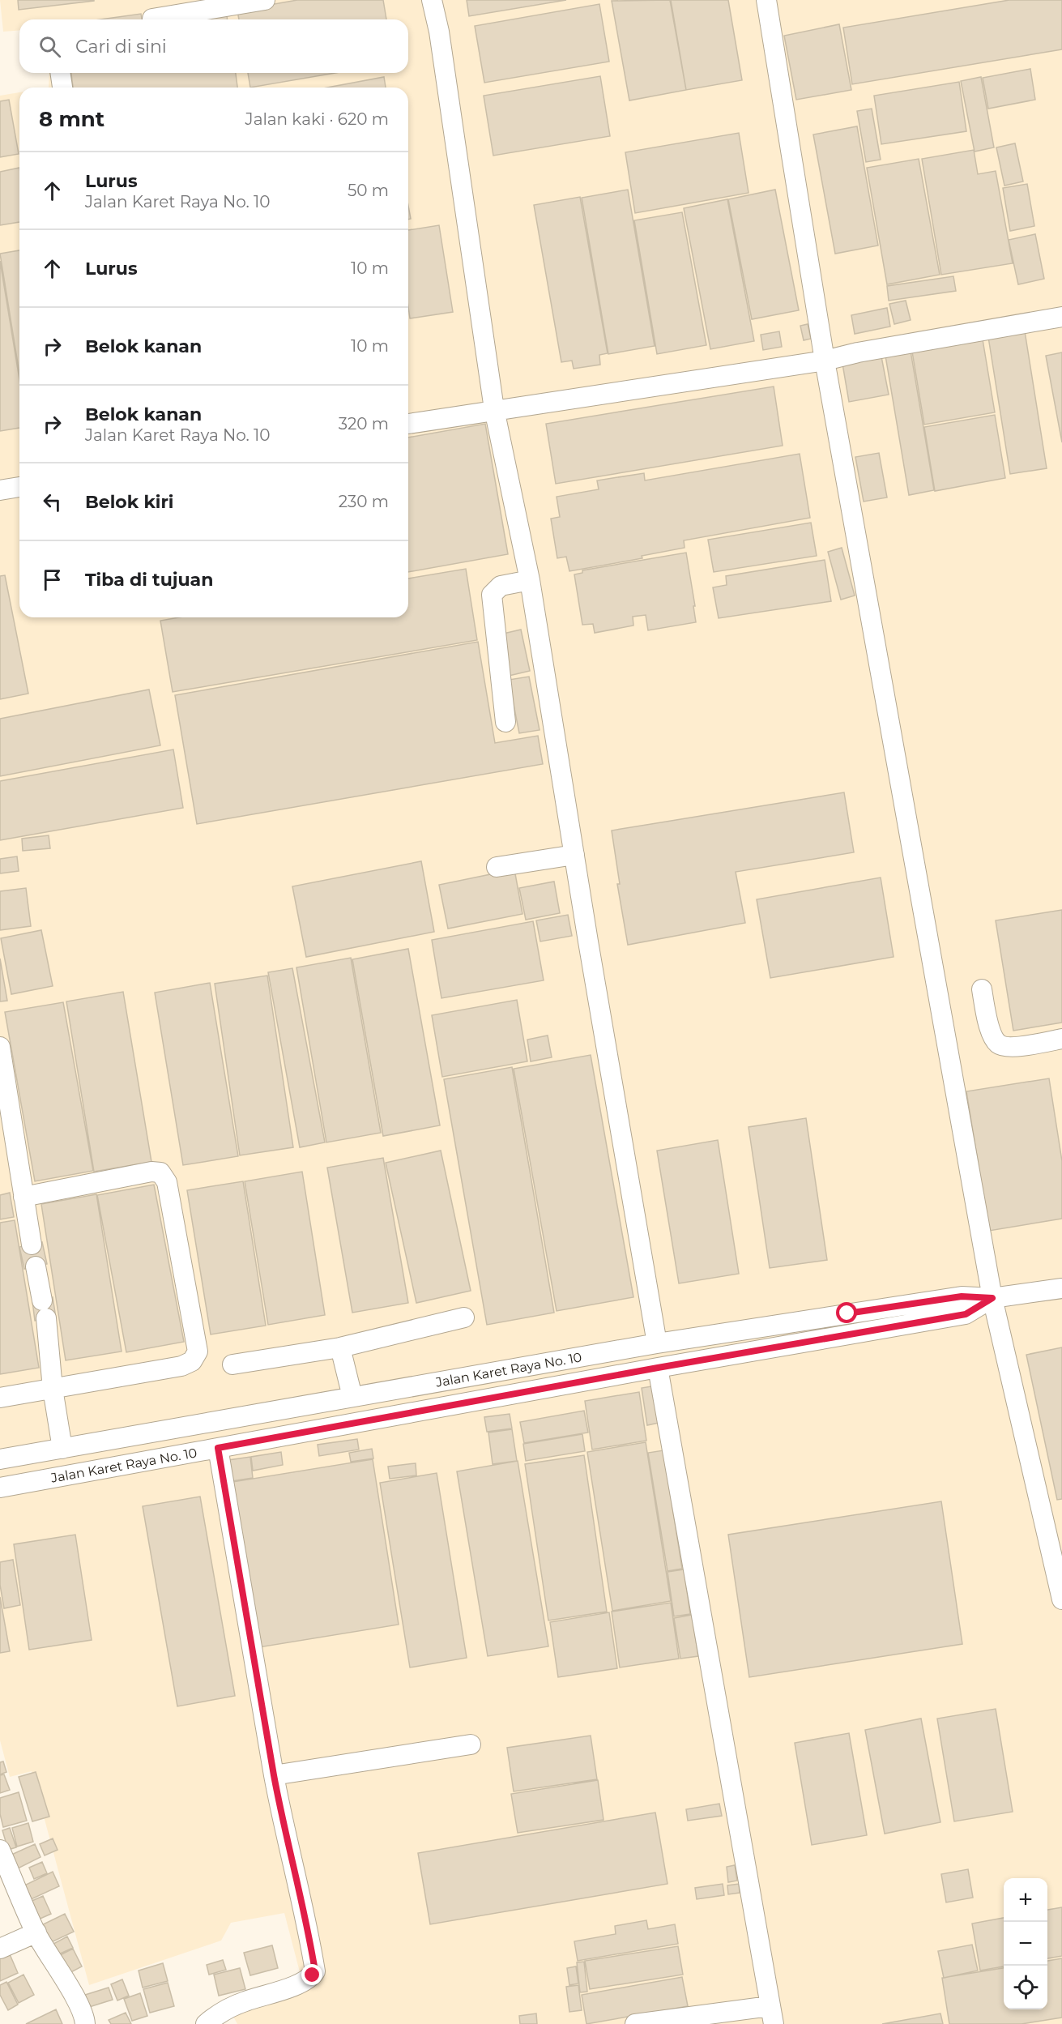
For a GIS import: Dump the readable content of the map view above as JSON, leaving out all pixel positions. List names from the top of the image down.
{
  "streets": {
    "street": ["Jalan Karet Raya No. 10"]
  },
  "page": {
    "search": "Cari di sini",
    "heading": ["8 mnt", "Jalan kaki · 620 m"],
    "list": [
      ["Lurus", "Jalan Karet Raya No. 10", "50 m"],
      ["Lurus", "10 m"],
      ["Belok kanan", "10 m"],
      ["Belok kanan", "Jalan Karet Raya No. 10", "320 m"],
      ["Belok kiri", "230 m"],
      "Tiba di tujuan"
    ],
    "map_buttons": ["+", "−"]
  }
}
